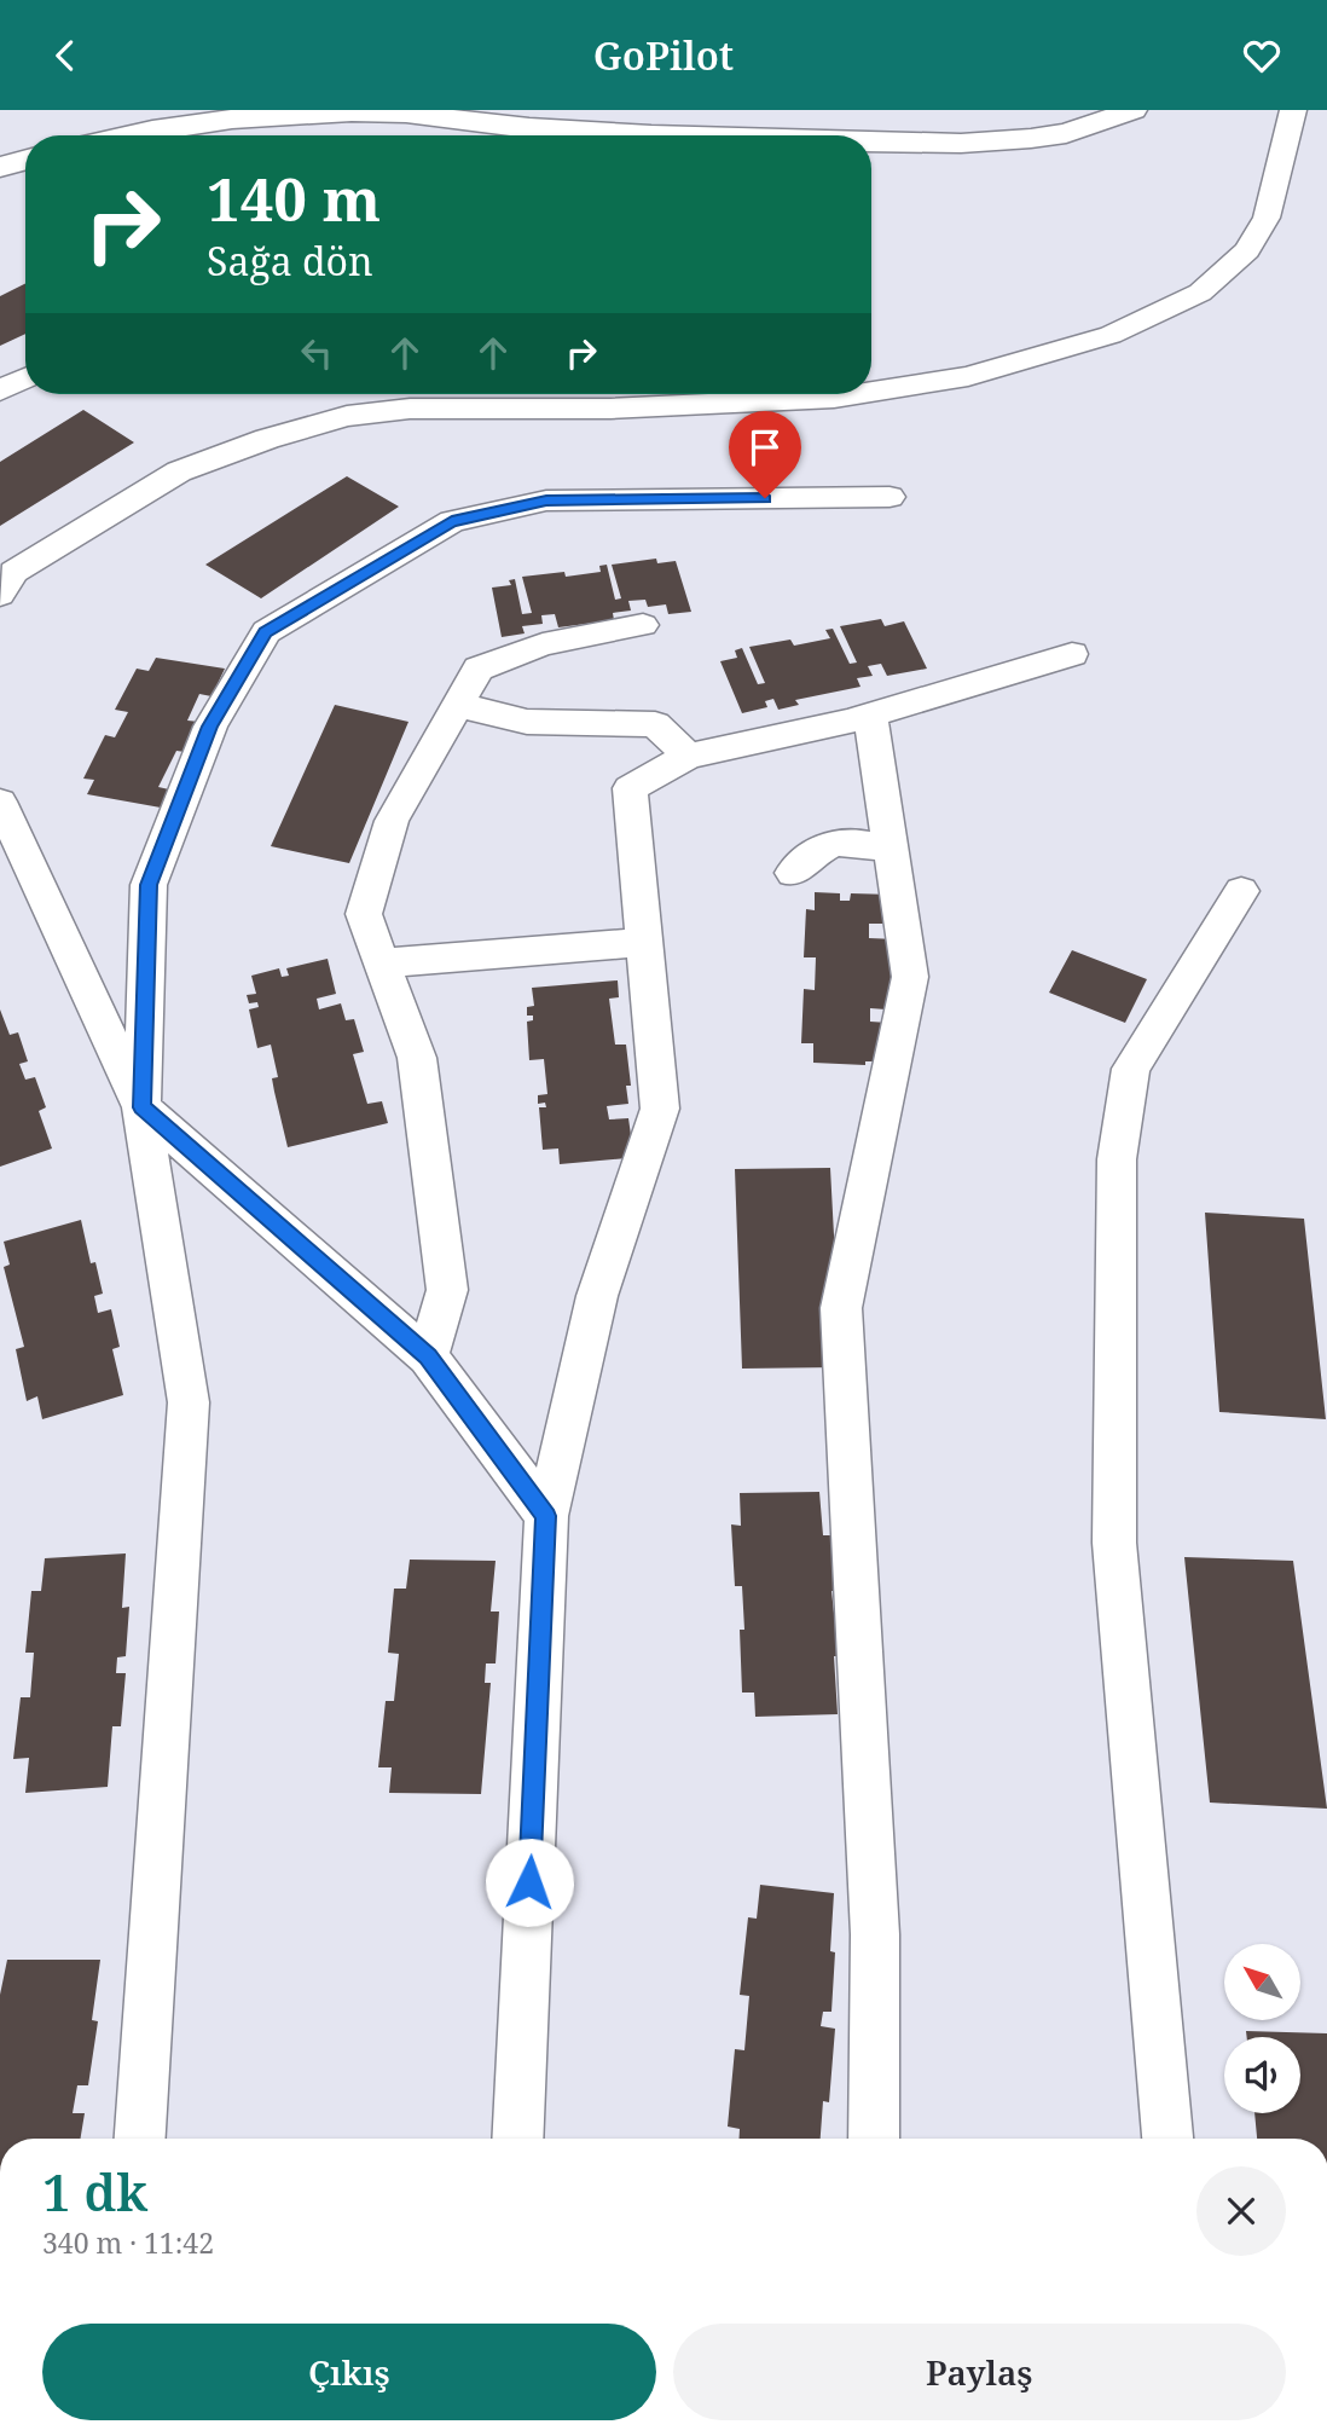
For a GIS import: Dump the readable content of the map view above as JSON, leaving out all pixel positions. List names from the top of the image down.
{
  "north": "top left",
  "page": {
    "header": "GoPilot",
    "turn": ["140 m", "Sağa dön"],
    "heading": ["1 dk", "340 m · 11:42"],
    "buttons": ["Çıkış", "Paylaş"]
  }
}
